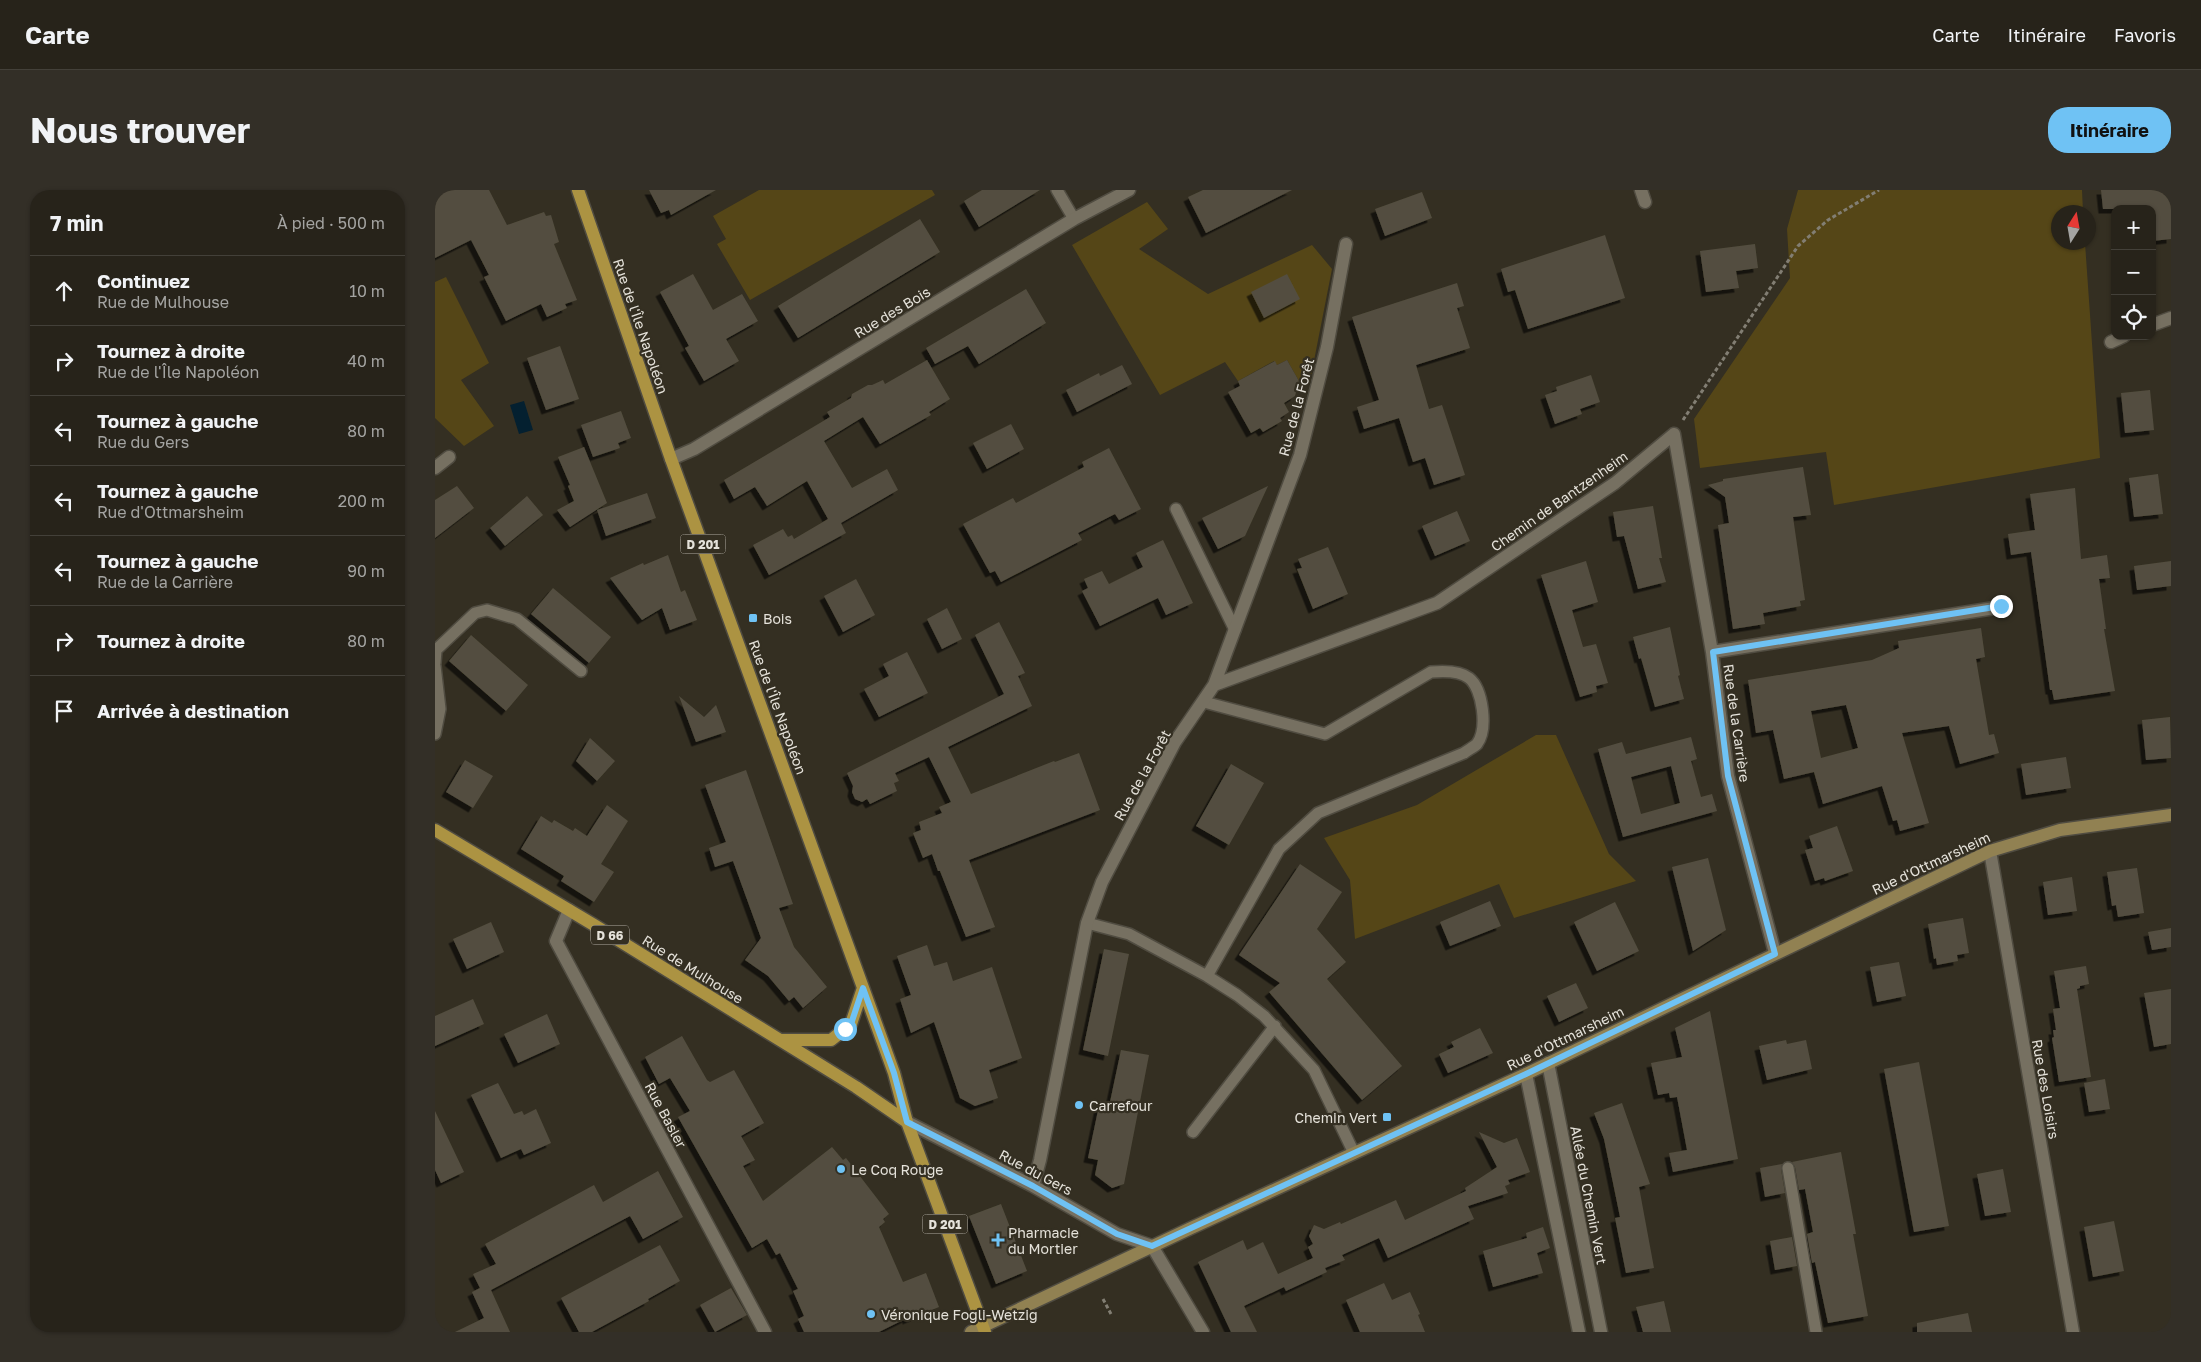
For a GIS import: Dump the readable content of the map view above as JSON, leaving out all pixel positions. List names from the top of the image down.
{
  "streets": {
    "main road": [
      "Rue de l'Île Napoléon",
      "D 201",
      "Rue d'Ottmarsheim",
      "D 66",
      "Rue de Mulhouse"
    ],
    "street": [
      "Rue des Bois",
      "Rue de la Forêt",
      "Chemin de Bantzenheim",
      "Rue de la Carrière",
      "Rue des Loisirs",
      "Rue Basler",
      "Rue du Gers",
      "Allée du Chemin Vert"
    ]
  },
  "crossings": [
    ["Rue des Bois", "Rue de l'Île Napoléon"],
    ["Rue de l'Île Napoléon", "D 201"],
    ["Rue de l'Île Napoléon", "Rue de Mulhouse"],
    ["Rue de l'Île Napoléon", "Rue du Gers"],
    ["Rue de la Forêt", "Chemin de Bantzenheim"],
    ["Rue de la Forêt", "Rue du Gers"],
    ["Chemin de Bantzenheim", "Rue de la Carrière"],
    ["D 201", "Rue d'Ottmarsheim"],
    ["D 201", "Rue de Mulhouse"],
    ["D 201", "Rue du Gers"],
    ["Rue de la Carrière", "Rue d'Ottmarsheim"],
    ["Rue d'Ottmarsheim", "Rue des Loisirs"],
    ["Rue d'Ottmarsheim", "Rue du Gers"],
    ["Rue d'Ottmarsheim", "Allée du Chemin Vert"],
    ["Rue de Mulhouse", "Rue Basler"],
    ["Rue de Mulhouse", "Rue du Gers"]
  ],
  "places": {
    "transit": ["Bois", "Chemin Vert"],
    "other": ["Carrefour", "Le Coq Rouge", "Véronique Fogli-Wetzig"],
    "health": ["Pharmacie du Mortier"]
  },
  "north": "top",
  "page": {
    "header": "Carte",
    "nav": ["Carte", "Itinéraire", "Favoris"],
    "buttons": "Itinéraire",
    "title": "Nous trouver",
    "heading": ["7 min", "À pied · 500 m"],
    "map_buttons": ["+", "−"],
    "list": [
      ["Continuez", "Rue de Mulhouse", "10 m"],
      ["Tournez à droite", "Rue de l'Île Napoléon", "40 m"],
      ["Tournez à gauche", "Rue du Gers", "80 m"],
      ["Tournez à gauche", "Rue d'Ottmarsheim", "200 m"],
      ["Tournez à gauche", "Rue de la Carrière", "90 m"],
      ["Tournez à droite", "80 m"],
      "Arrivée à destination"
    ]
  }
}
